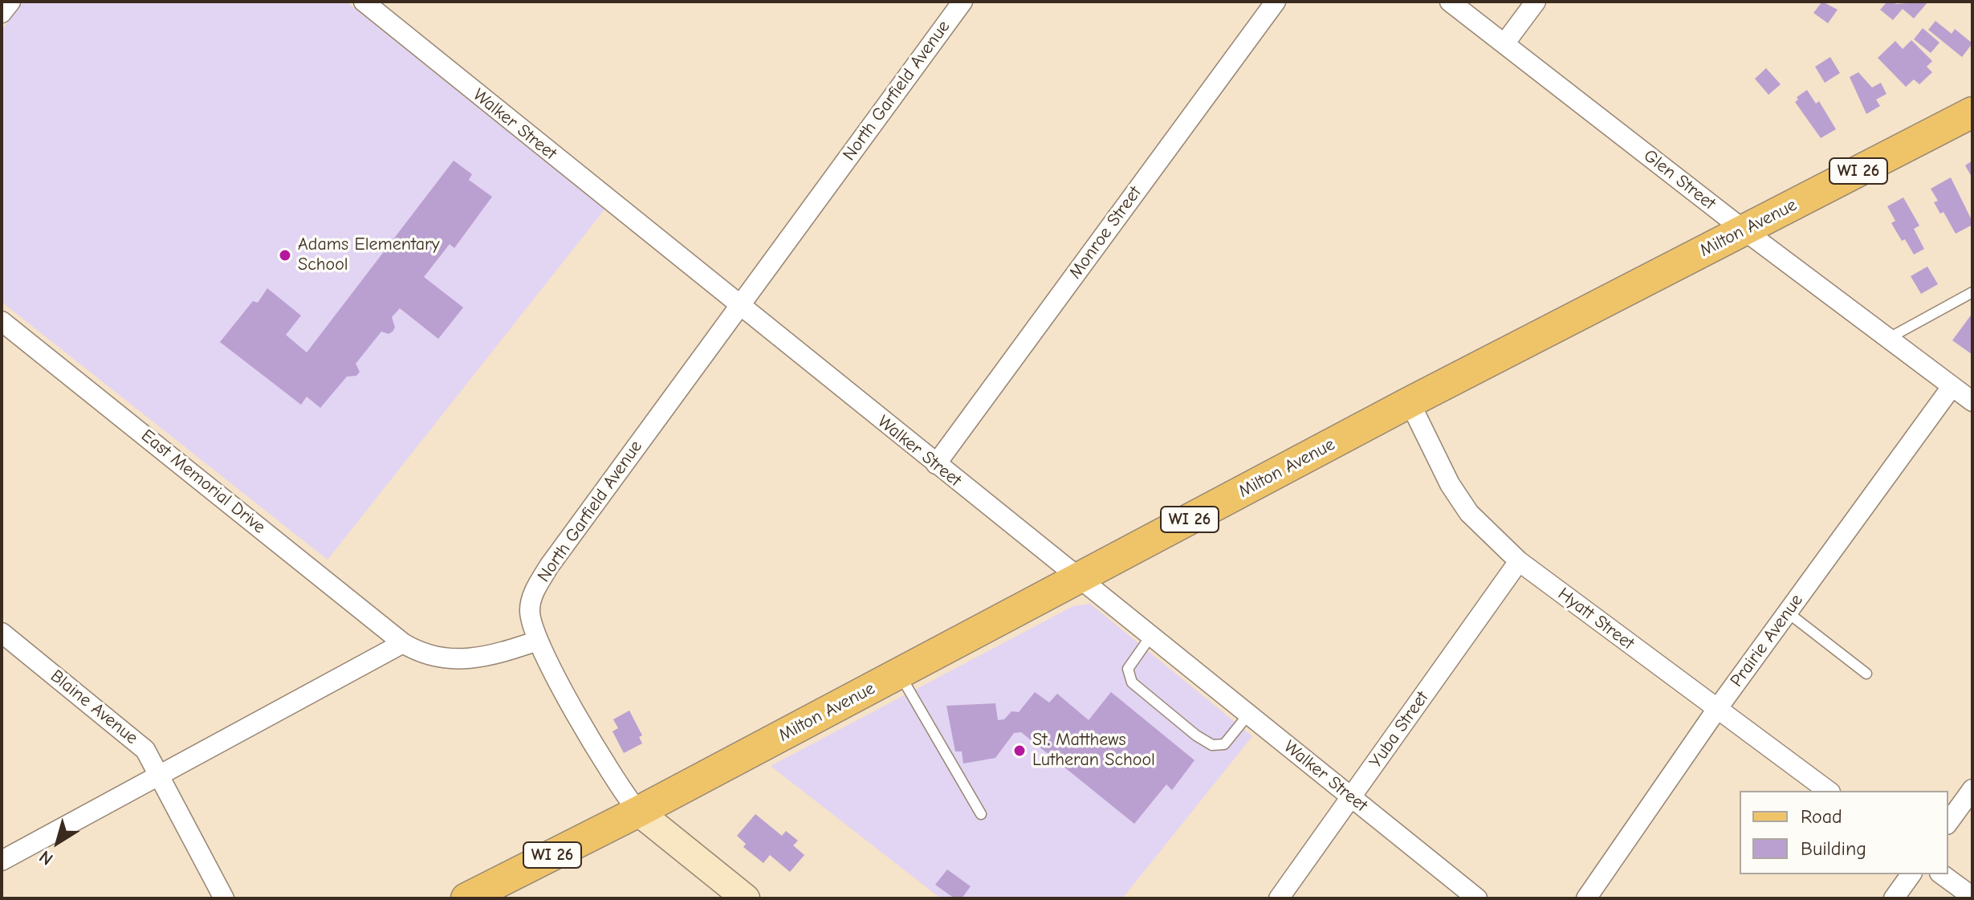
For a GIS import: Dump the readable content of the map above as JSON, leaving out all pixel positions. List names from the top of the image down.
{
  "streets": {
    "main road": ["WI 26", "Milton Avenue"],
    "street": [
      "North Garfield Avenue",
      "Walker Street",
      "Glen Street",
      "Monroe Street",
      "East Memorial Drive",
      "Hyatt Street",
      "Prairie Avenue",
      "Blaine Avenue",
      "Yuba Street"
    ]
  },
  "crossings": [
    ["North Garfield Avenue", "Walker Street"],
    ["Walker Street", "Milton Avenue"],
    ["Walker Street", "Monroe Street"],
    ["Walker Street", "Yuba Street"],
    ["Glen Street", "Milton Avenue"],
    ["Glen Street", "Prairie Avenue"],
    ["Milton Avenue", "Hyatt Street"],
    ["Hyatt Street", "Prairie Avenue"],
    ["Hyatt Street", "Yuba Street"]
  ],
  "places": ["Adams Elementary School", "St. Matthews Lutheran School"],
  "legend": ["Road", "Building"],
  "north": "bottom left"
}
